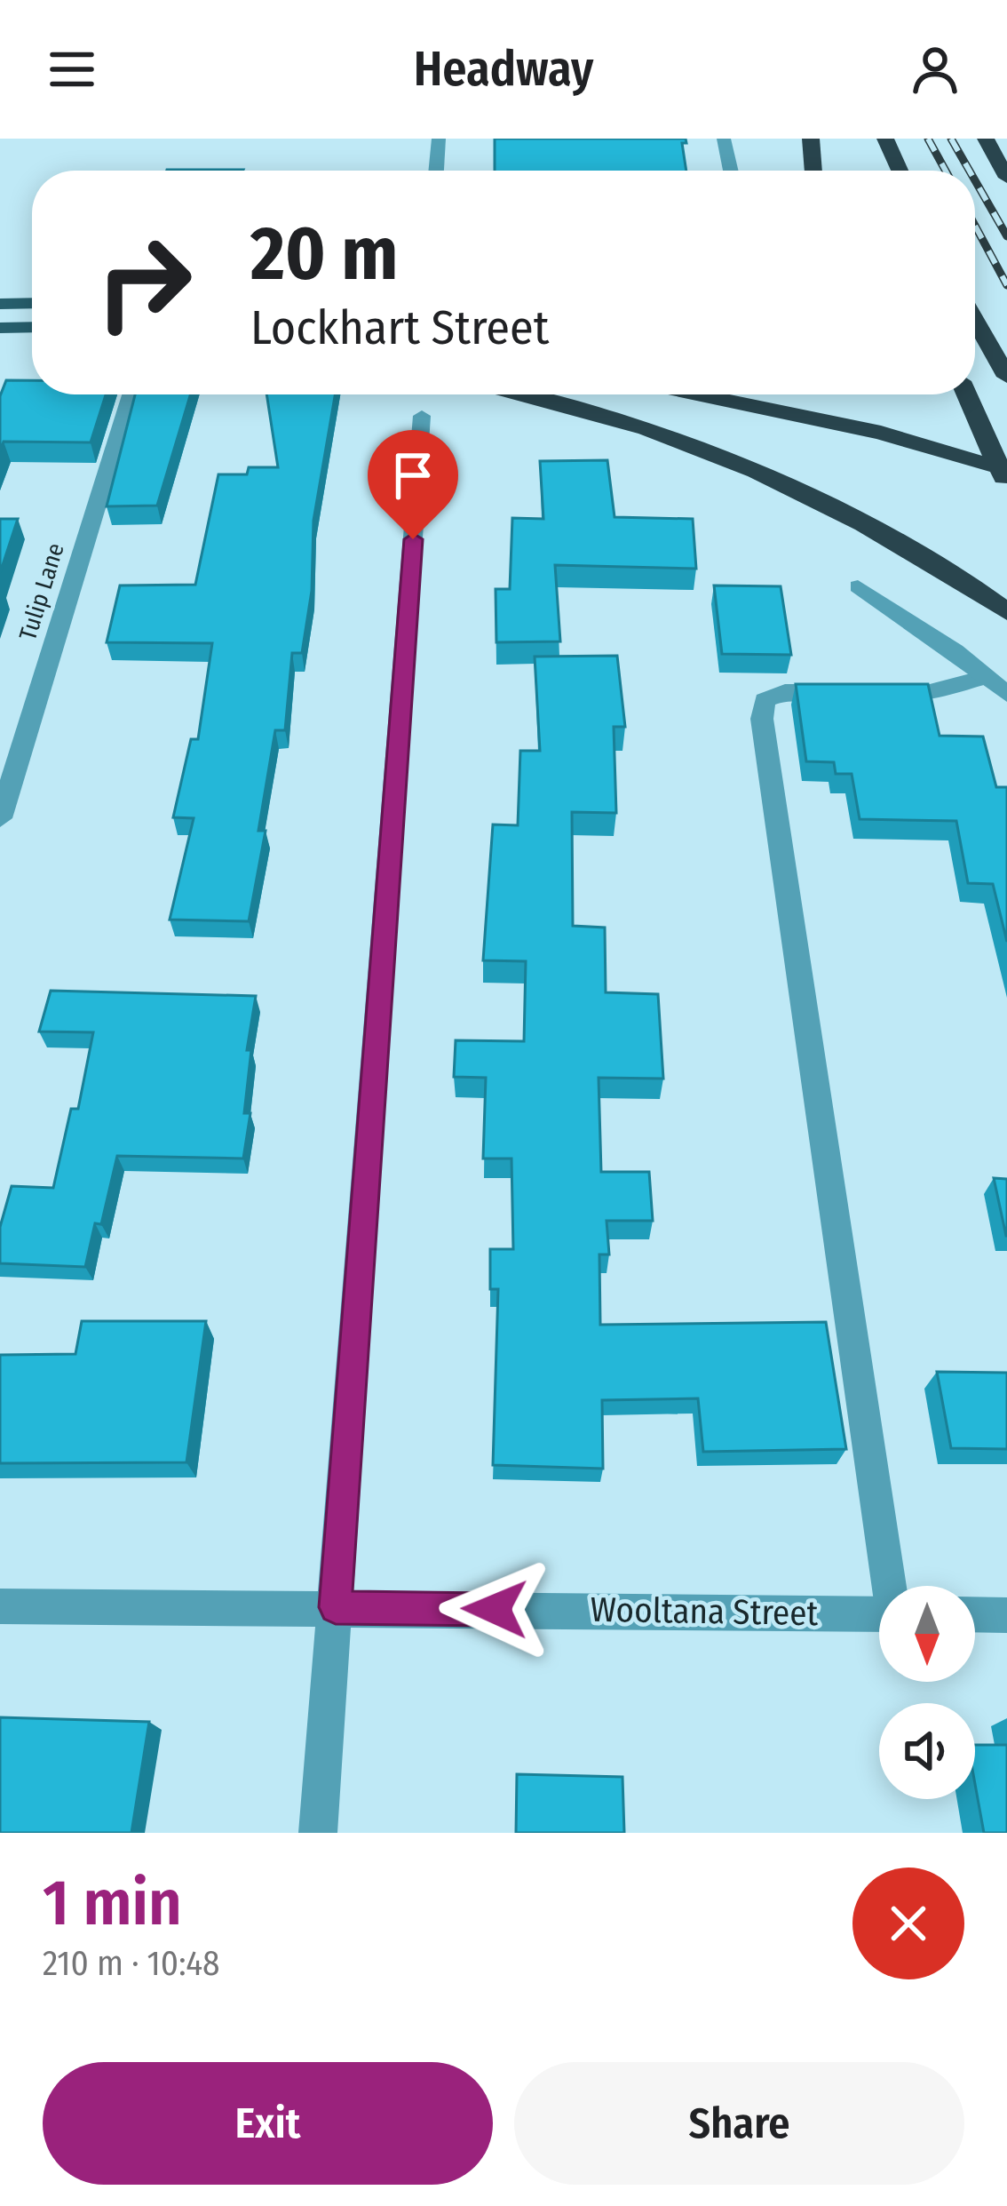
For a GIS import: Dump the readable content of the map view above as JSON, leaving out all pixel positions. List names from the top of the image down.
{
  "streets": {
    "street": ["Tulip Lane", "Wooltana Street"]
  },
  "north": "bottom",
  "page": {
    "header": "Headway",
    "turn": ["20 m", "Lockhart Street"],
    "heading": ["1 min", "210 m · 10:48"],
    "buttons": ["Exit", "Share"]
  }
}
